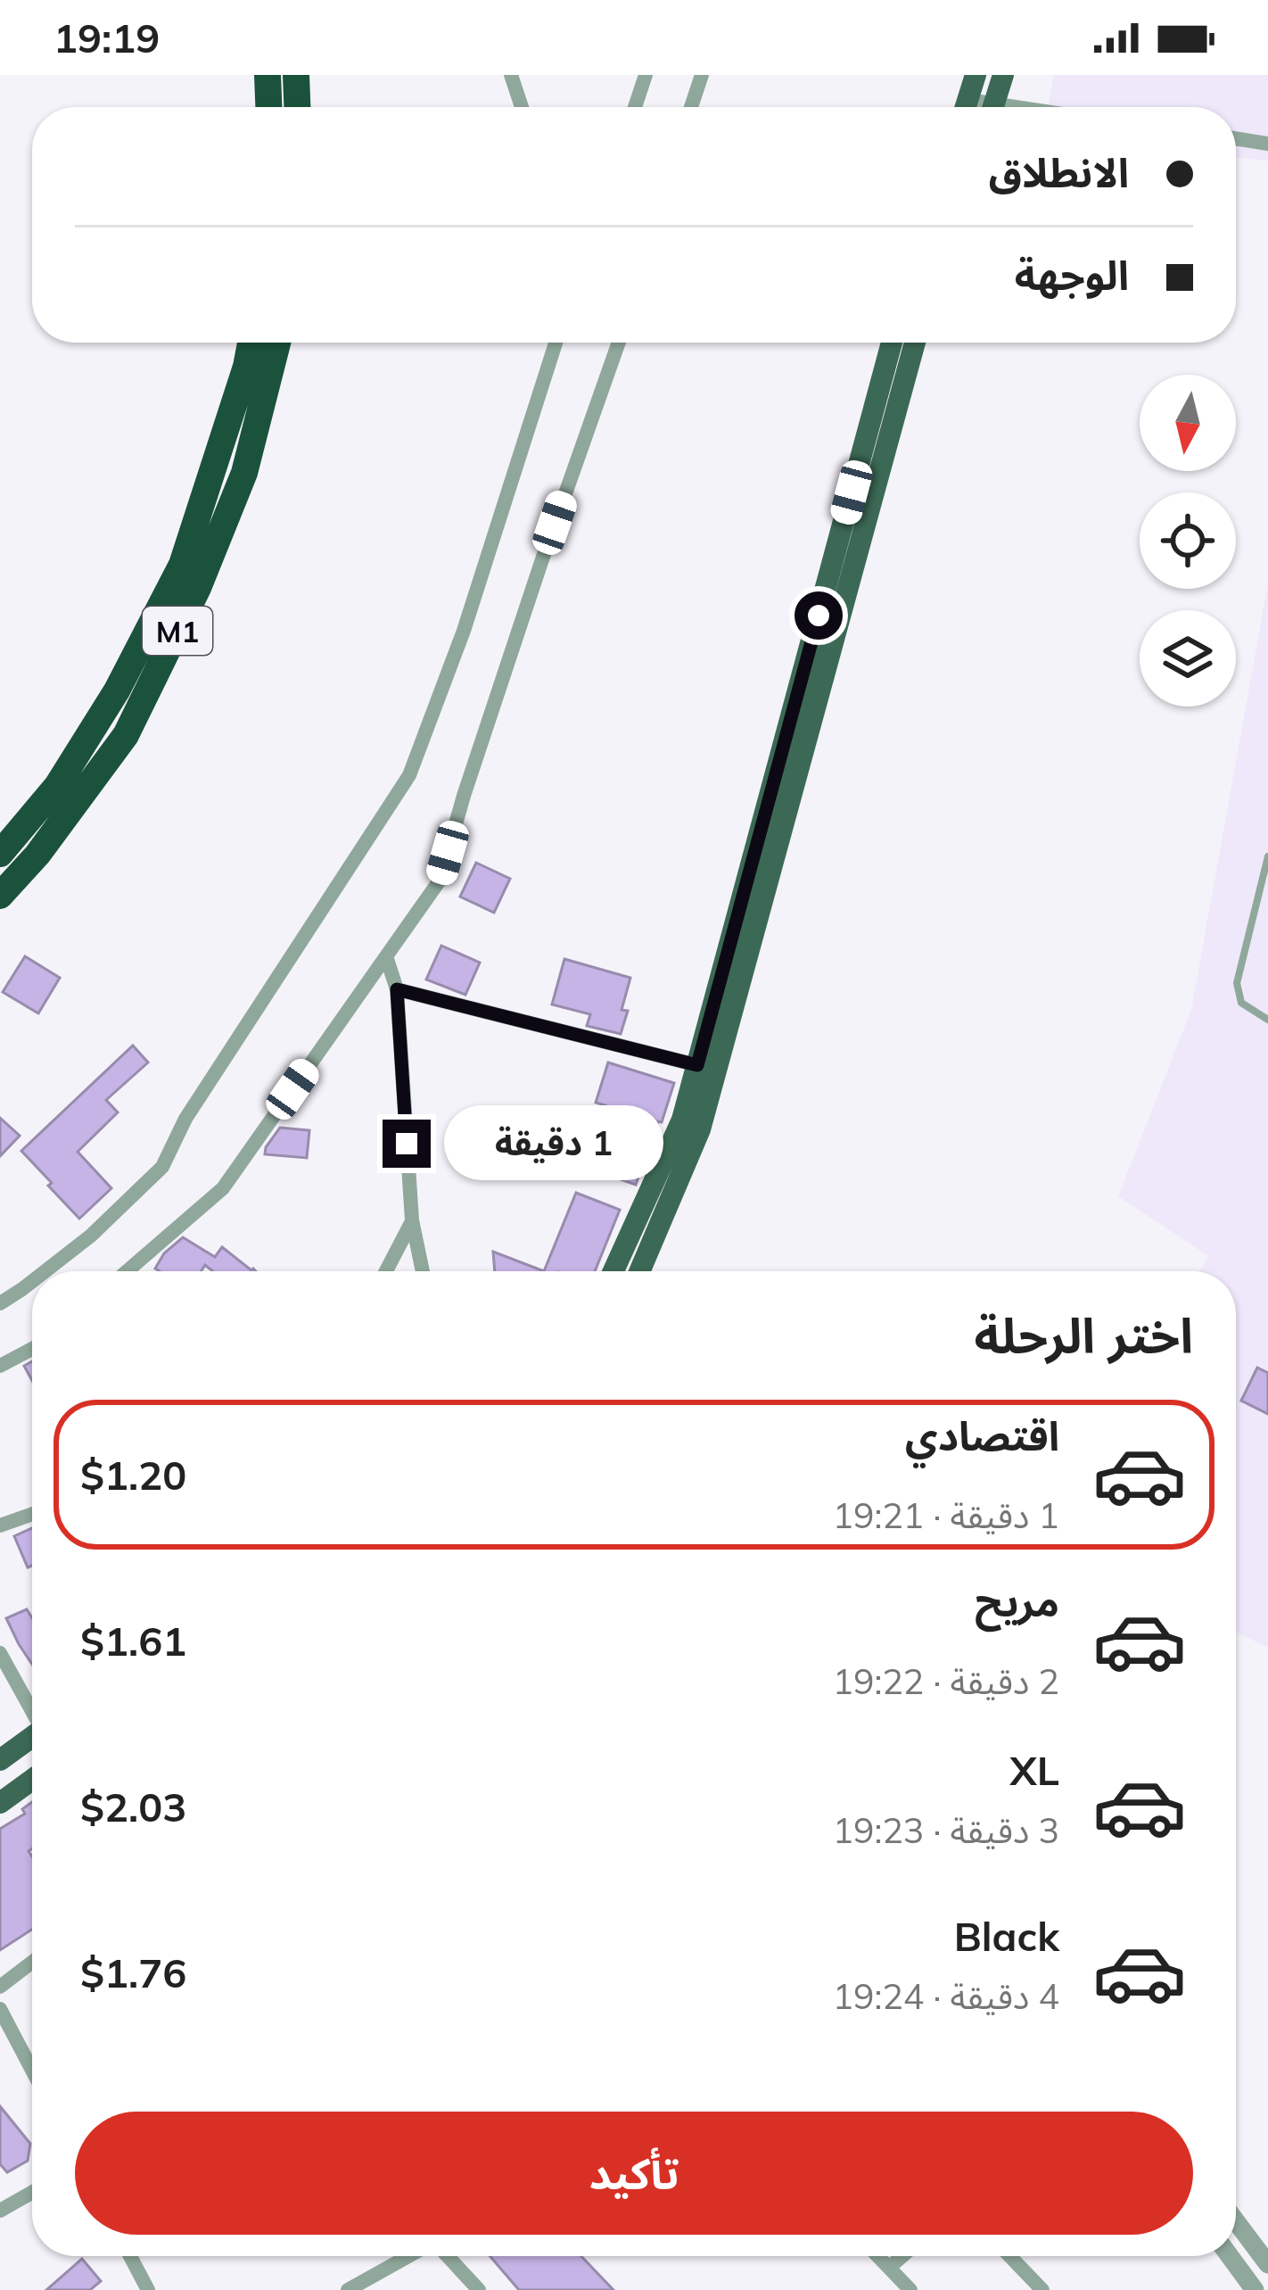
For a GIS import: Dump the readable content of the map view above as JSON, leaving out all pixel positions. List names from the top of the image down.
{
  "streets": {
    "highway": ["M1"]
  },
  "north": "bottom",
  "page": {
    "status": "19:19",
    "banner": ["الانطلاق", "الوجهة"],
    "bubble": "1 دقيقة",
    "heading": "اختر الرحلة",
    "list": [
      {
        "name": "اقتصادي",
        "note": "1 دقيقة · 19:21",
        "value": "$1.20"
      },
      {
        "name": "مريح",
        "note": "2 دقيقة · 19:22",
        "value": "$1.61"
      },
      {
        "name": "XL",
        "note": "3 دقيقة · 19:23",
        "value": "$2.03"
      },
      {
        "name": "Black",
        "note": "4 دقيقة · 19:24",
        "value": "$1.76"
      }
    ],
    "buttons": "تأكيد"
  }
}
